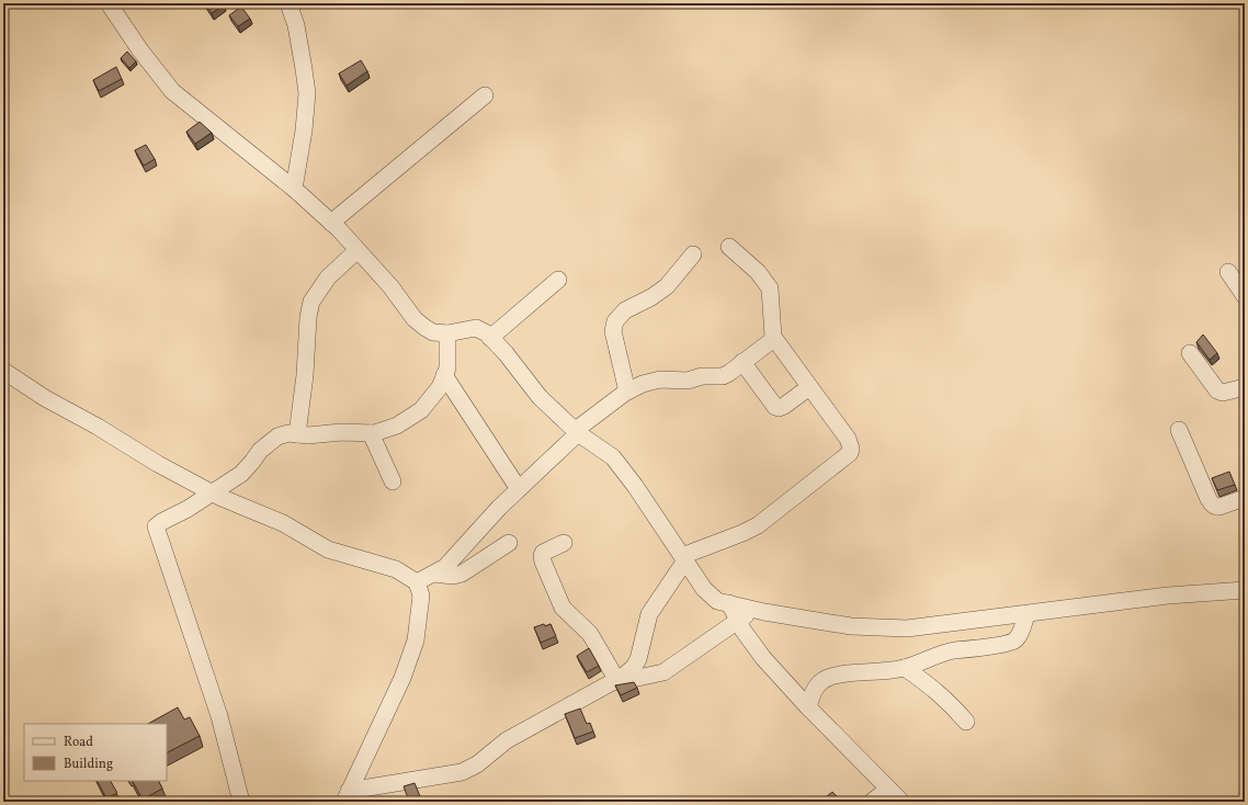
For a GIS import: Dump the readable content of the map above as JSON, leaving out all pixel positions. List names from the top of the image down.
{
  "legend": ["Road", "Building"]
}
